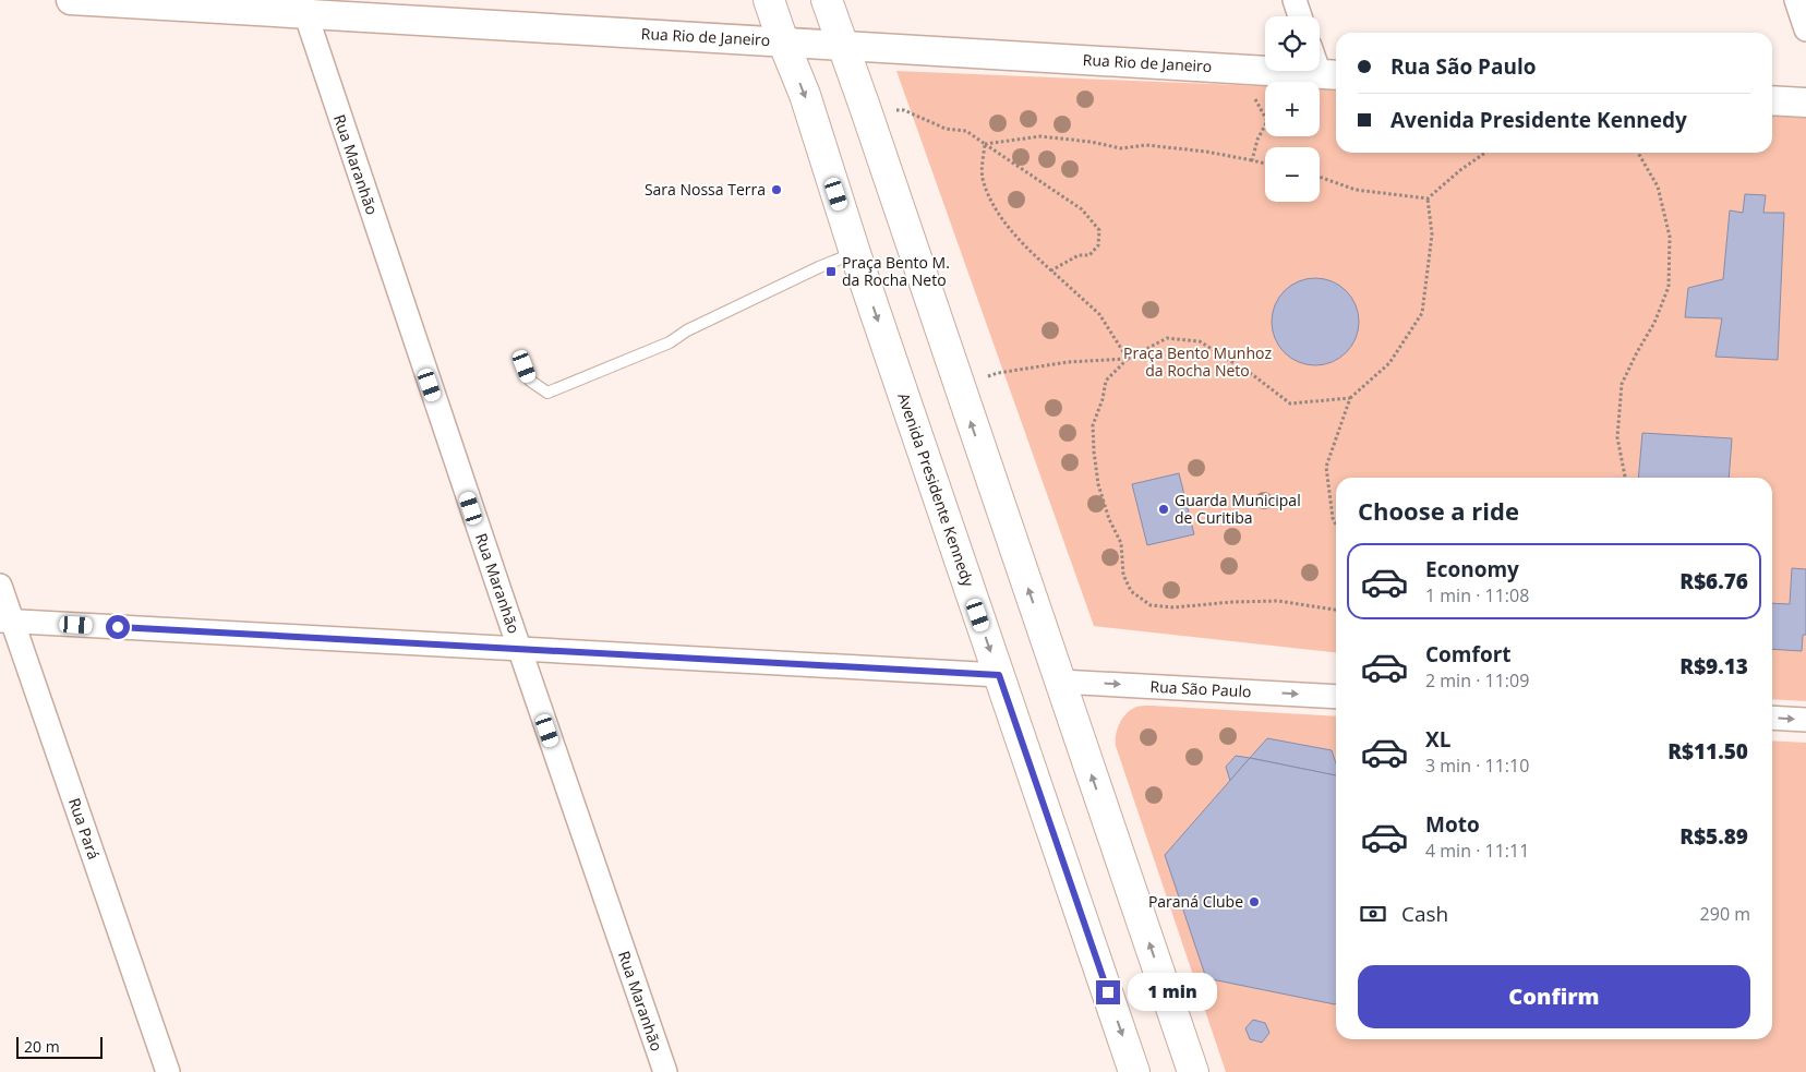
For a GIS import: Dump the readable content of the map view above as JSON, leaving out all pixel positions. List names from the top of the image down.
{
  "streets": {
    "main road": ["Avenida Presidente Kennedy"],
    "street": [
      "Rua Rio de Janeiro",
      "Rua Maranhão",
      "Rua São Paulo",
      "Rua Pará"
    ]
  },
  "crossings": [
    ["Rua Rio de Janeiro", "Rua Maranhão"],
    ["Rua Rio de Janeiro", "Avenida Presidente Kennedy"]
  ],
  "one_way": ["Rua São Paulo"],
  "parks": ["Praça Bento Munhoz da Rocha Neto"],
  "places": {
    "other": ["Sara Nossa Terra", "Guarda Municipal de Curitiba", "Paraná Clube"],
    "transit": ["Praça Bento M. da Rocha Neto"]
  },
  "scale_bar": "20 m",
  "page": {
    "map_buttons": ["+", "−"],
    "banner": ["Rua São Paulo", "Avenida Presidente Kennedy"],
    "heading": "Choose a ride",
    "list": [
      {
        "name": "Economy",
        "note": "1 min · 11:08",
        "value": "R$6.76"
      },
      {
        "name": "Comfort",
        "note": "2 min · 11:09",
        "value": "R$9.13"
      },
      {
        "name": "XL",
        "note": "3 min · 11:10",
        "value": "R$11.50"
      },
      {
        "name": "Moto",
        "note": "4 min · 11:11",
        "value": "R$5.89"
      }
    ],
    "pay": ["Cash", "290 m"],
    "buttons": "Confirm",
    "bubble": "1 min",
    "scale": "20 m"
  }
}
